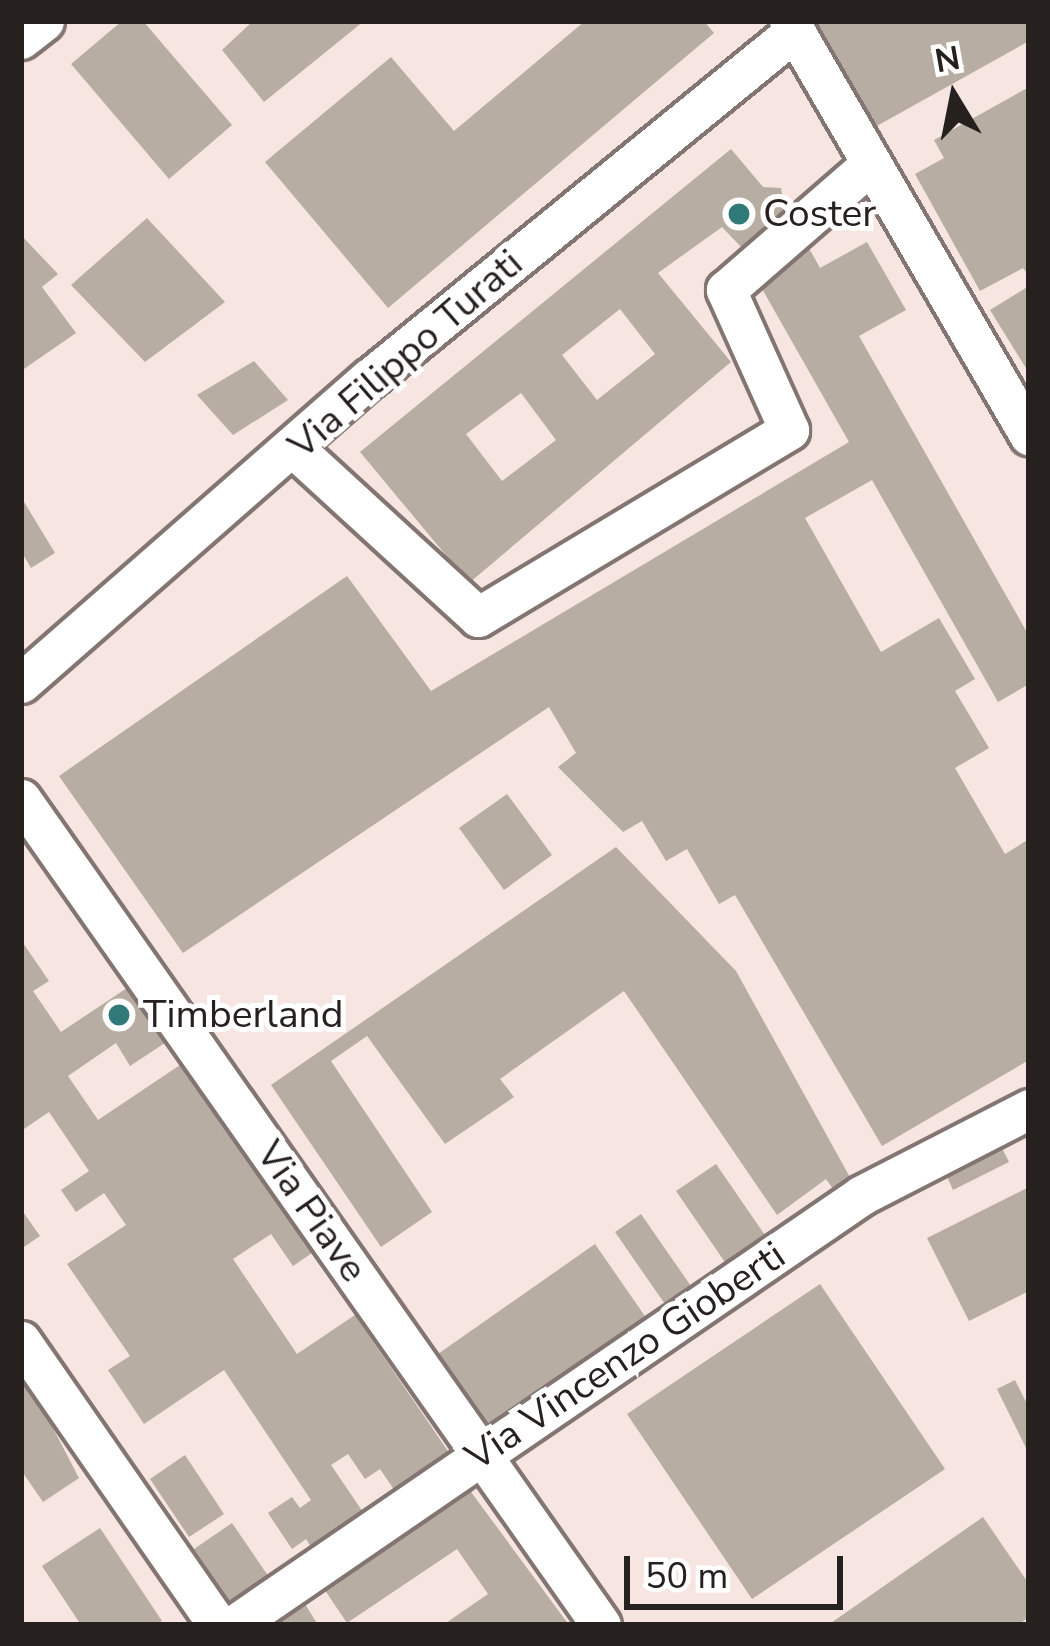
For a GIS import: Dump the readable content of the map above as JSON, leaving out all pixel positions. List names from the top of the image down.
{
  "streets": {
    "street": ["Via Filippo Turati", "Via Piave", "Via Vincenzo Gioberti"]
  },
  "crossings": [
    ["Via Piave", "Via Vincenzo Gioberti"]
  ],
  "places": ["Coster", "Timberland"],
  "scale_bar": "50 m",
  "north": "top"
}
